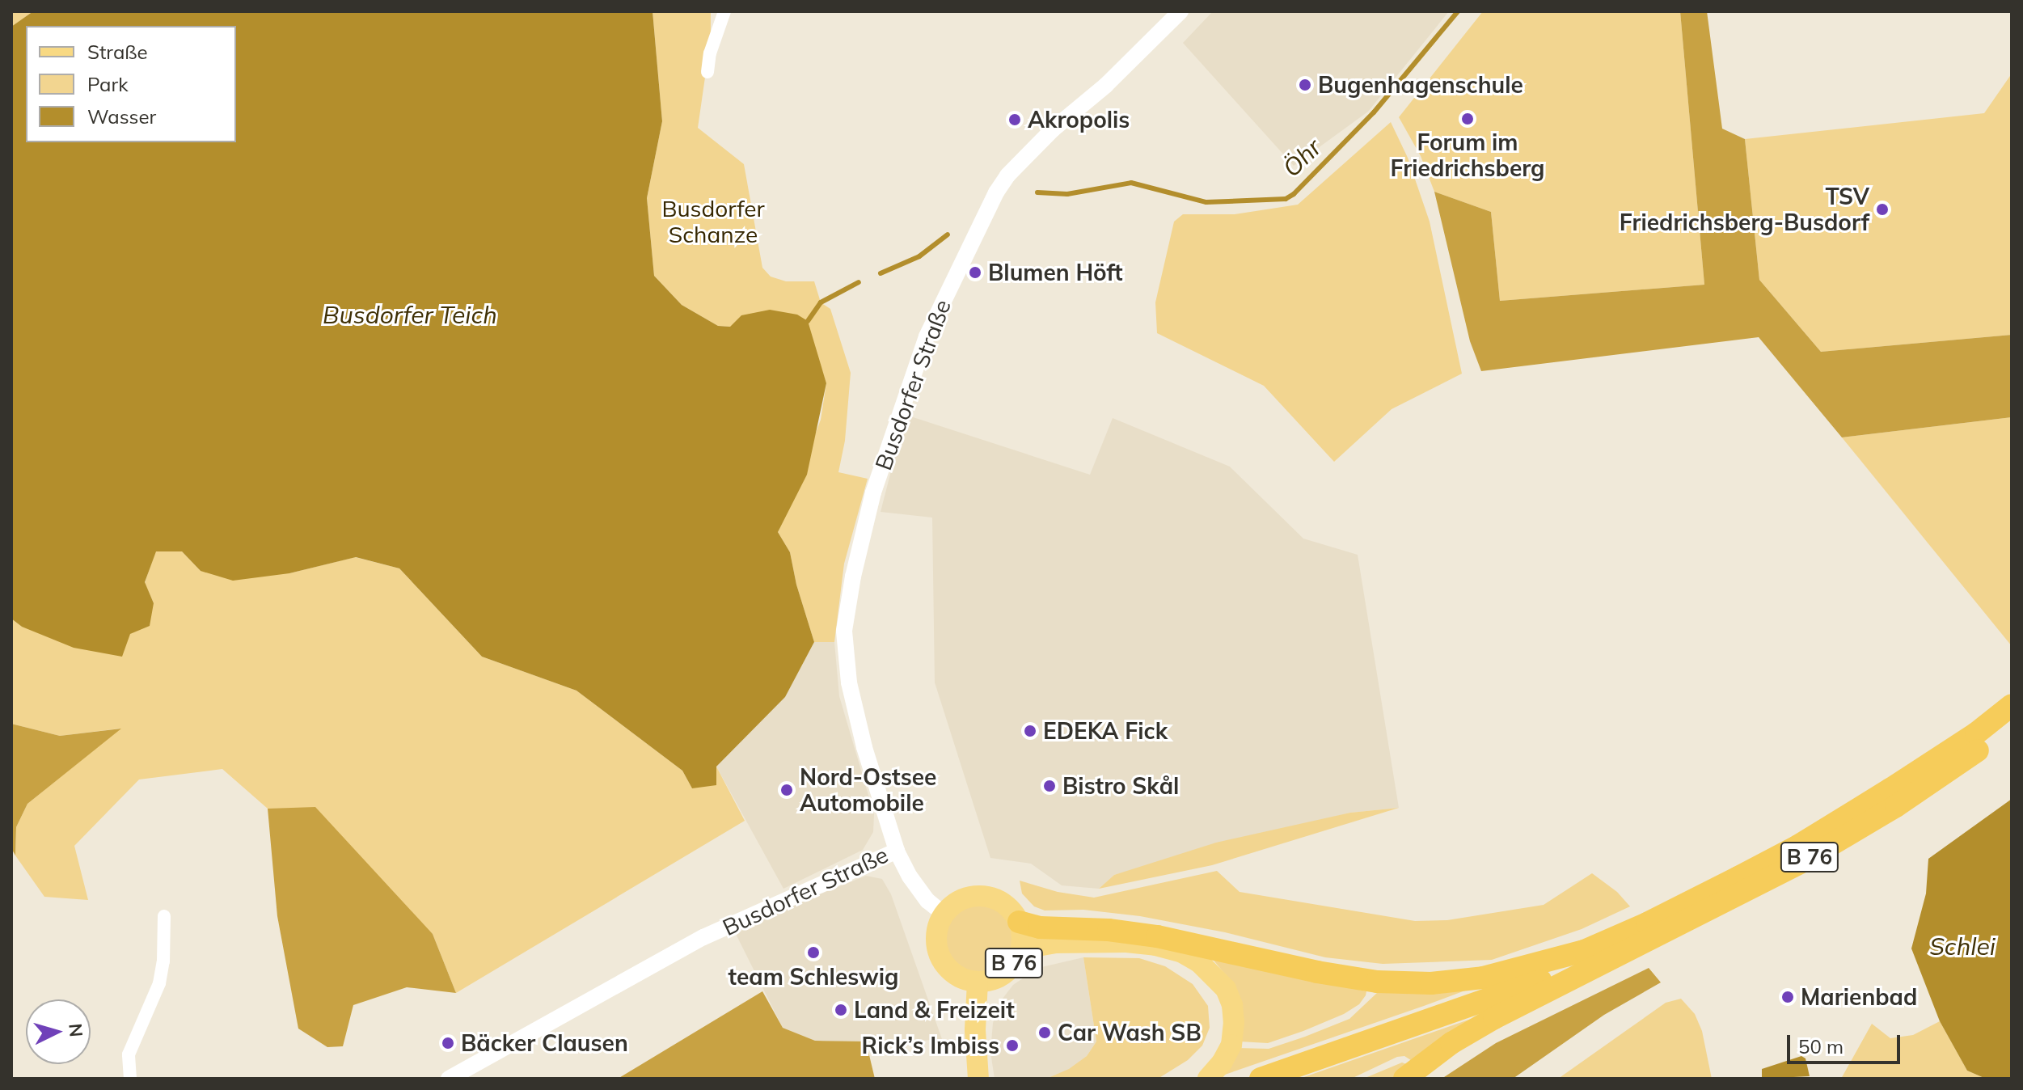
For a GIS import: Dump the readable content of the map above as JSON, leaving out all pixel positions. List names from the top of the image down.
{
  "streets": {
    "highway": ["B 76"],
    "street": ["Busdorfer Straße"]
  },
  "water": ["Öhr", "Busdorfer Teich", "Schlei"],
  "parks": ["Busdorfer Schanze"],
  "places": [
    "Bugenhagenschule",
    "Forum im Friedrichsberg",
    "Akropolis",
    "TSV Friedrichsberg-Busdorf",
    "Blumen Höft",
    "EDEKA Fick",
    "Bistro Skål",
    "Nord-Ostsee Automobile",
    "team Schleswig",
    "Marienbad",
    "Land & Freizeit",
    "Car Wash SB",
    "Bäcker Clausen",
    "Rick’s Imbiss"
  ],
  "legend": ["Straße", "Park", "Wasser"],
  "scale_bar": "50 m",
  "north": "right"
}
